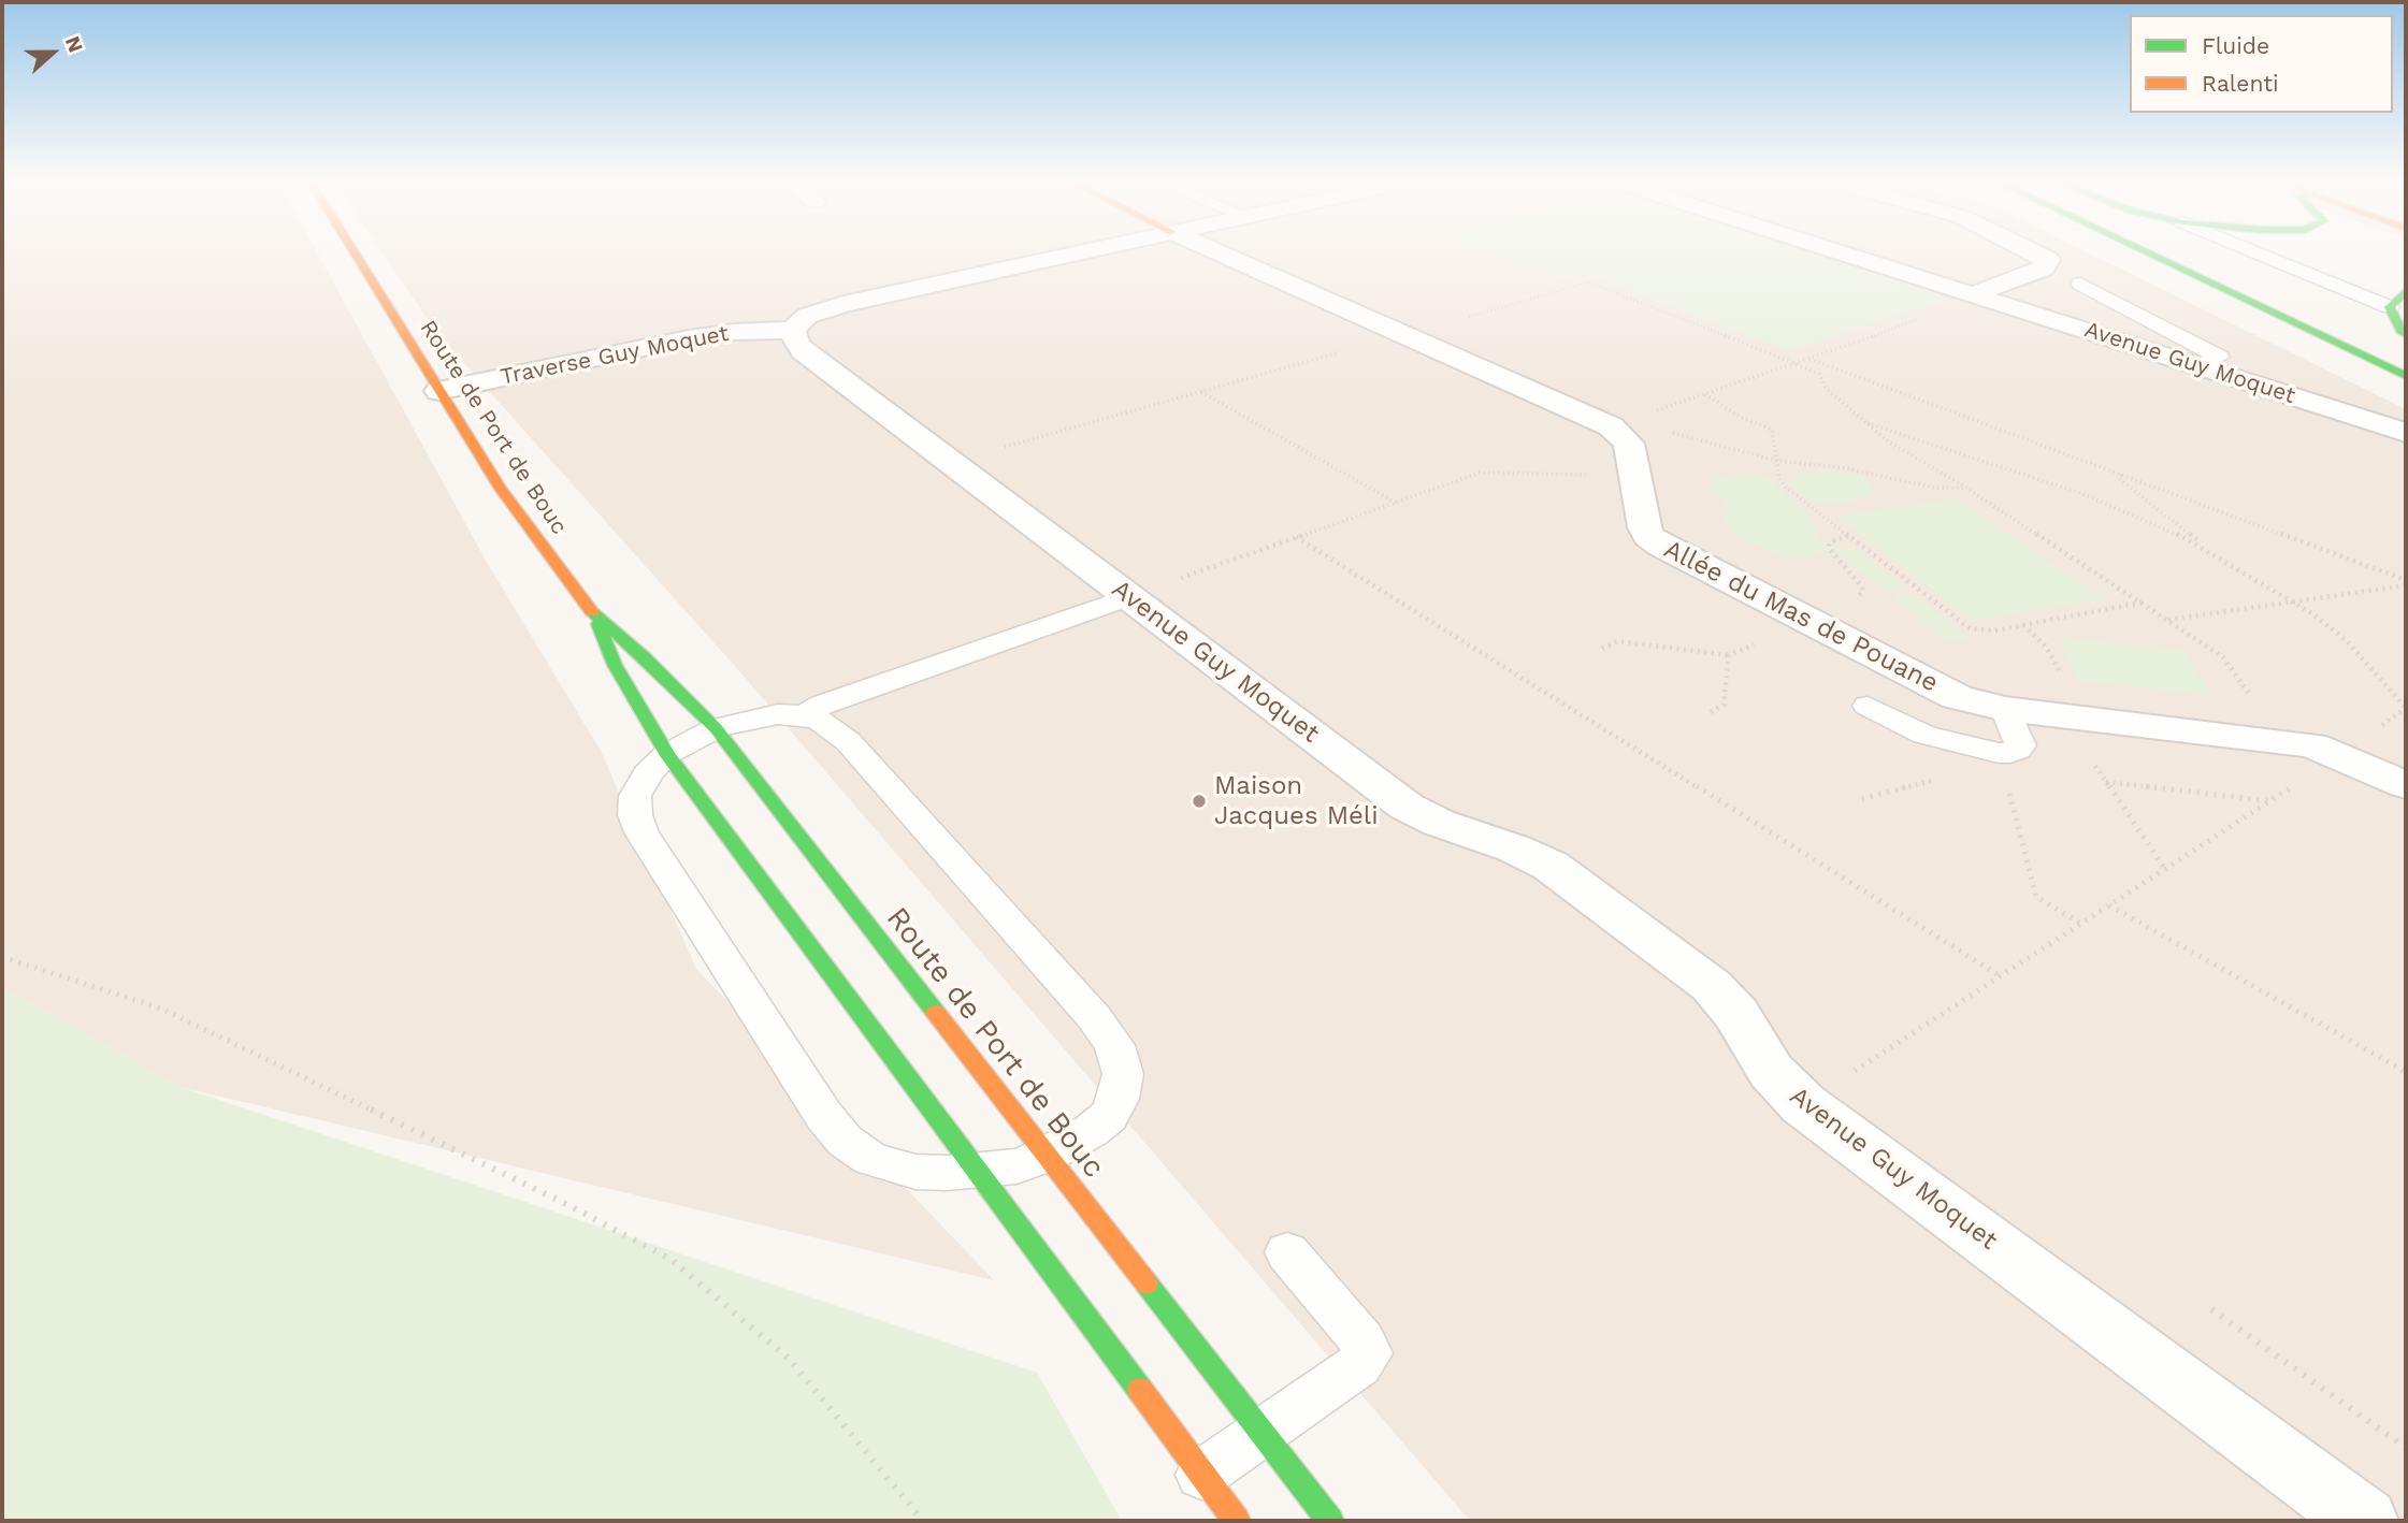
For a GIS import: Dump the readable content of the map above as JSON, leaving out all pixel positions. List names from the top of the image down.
{
  "streets": {
    "main road": ["Route de Port de Bouc"],
    "street": ["Traverse Guy Moquet", "Avenue Guy Moquet", "Allée du Mas de Pouane"]
  },
  "crossings": [
    ["Traverse Guy Moquet", "Avenue Guy Moquet"],
    ["Traverse Guy Moquet", "Route de Port de Bouc"]
  ],
  "places": ["Maison Jacques Méli"],
  "legend": ["Fluide", "Ralenti"],
  "north": "right"
}
